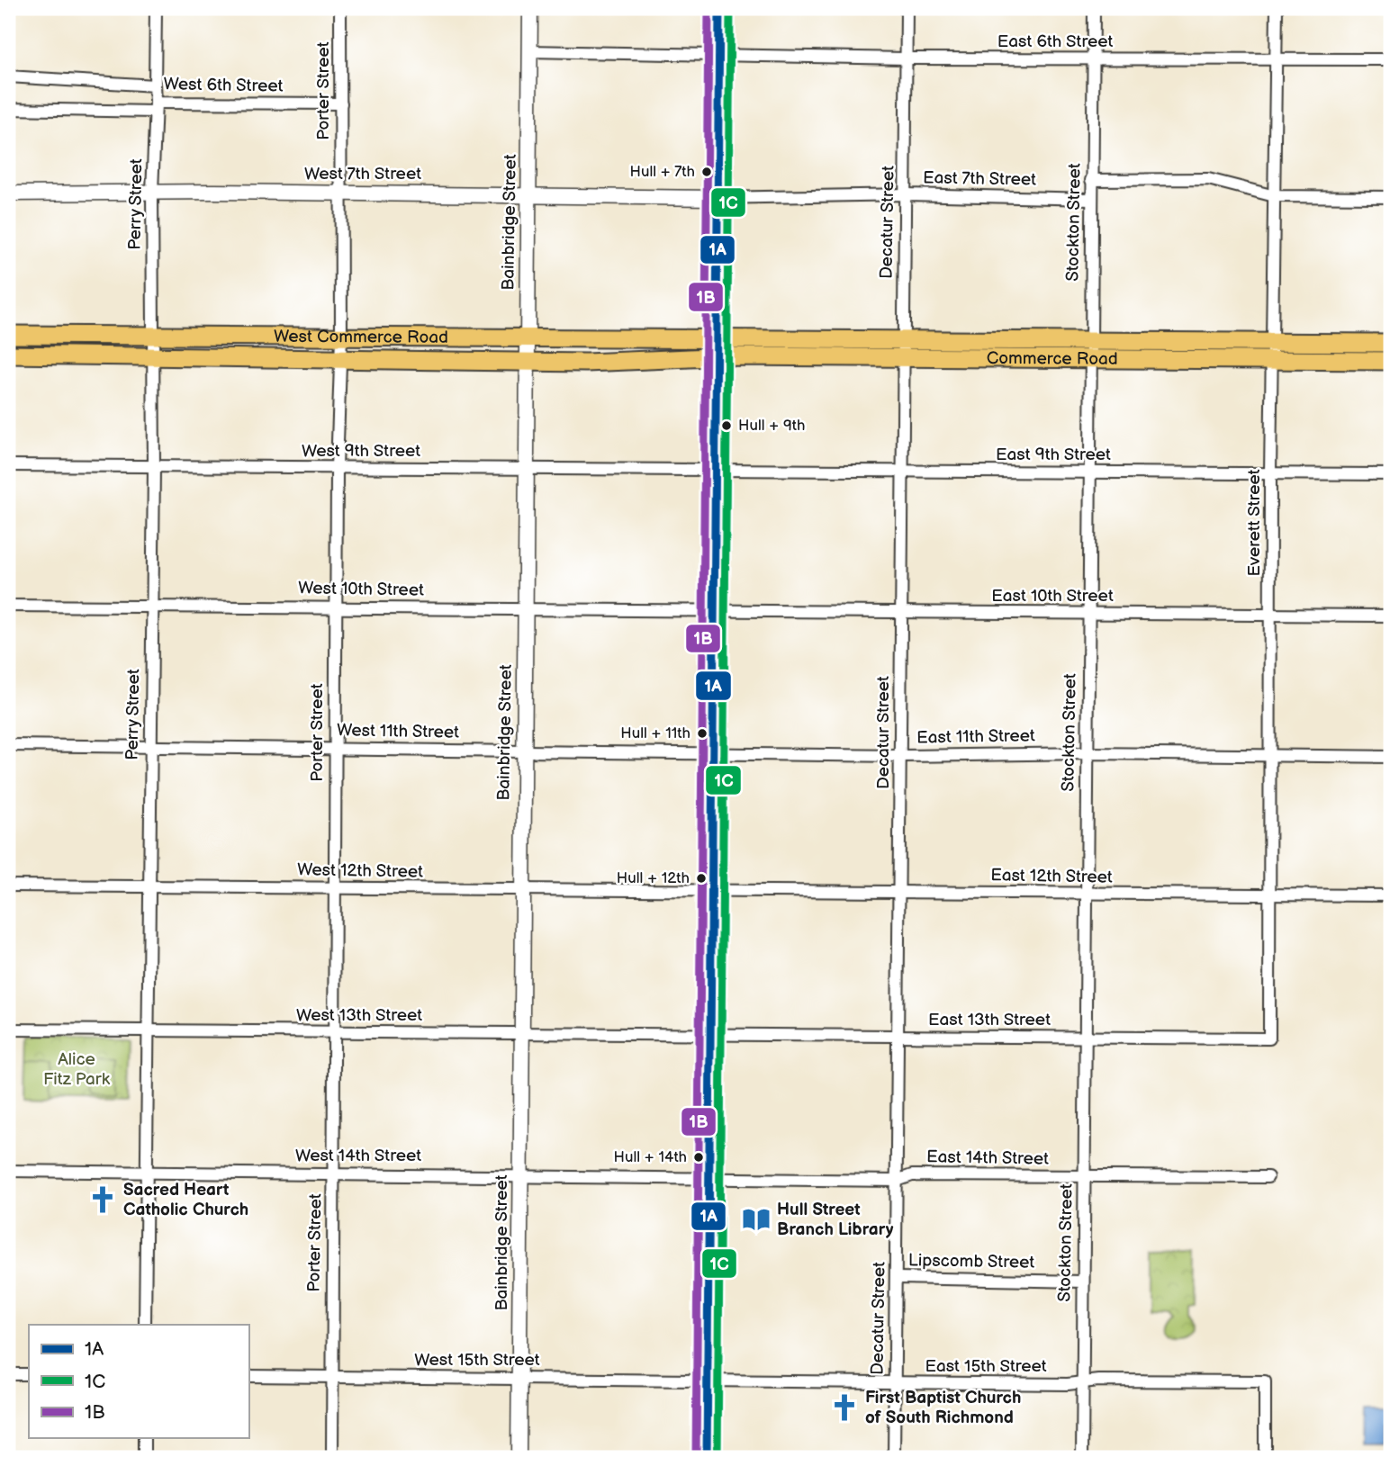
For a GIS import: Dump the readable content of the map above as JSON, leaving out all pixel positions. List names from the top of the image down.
{
  "streets": {
    "main road": ["West Commerce Road", "Commerce Road"],
    "street": [
      "East 6th Street",
      "West 6th Street",
      "Porter Street",
      "West 7th Street",
      "East 7th Street",
      "Perry Street",
      "Bainbridge Street",
      "Decatur Street",
      "Stockton Street",
      "West 9th Street",
      "East 9th Street",
      "Everett Street",
      "West 10th Street",
      "East 10th Street",
      "West 11th Street",
      "East 11th Street",
      "West 12th Street",
      "East 12th Street",
      "West 13th Street",
      "East 13th Street",
      "West 14th Street",
      "East 14th Street",
      "Lipscomb Street",
      "West 15th Street",
      "East 15th Street"
    ]
  },
  "crossings": [
    ["East 6th Street", "Decatur Street"],
    ["East 6th Street", "Stockton Street"],
    ["East 6th Street", "Everett Street"],
    ["West 6th Street", "Porter Street"],
    ["West 6th Street", "Perry Street"],
    ["Porter Street", "West 7th Street"],
    ["Porter Street", "West Commerce Road"],
    ["Porter Street", "West 9th Street"],
    ["Porter Street", "West 10th Street"],
    ["Porter Street", "West 11th Street"],
    ["Porter Street", "West 12th Street"],
    ["Porter Street", "West 13th Street"],
    ["Porter Street", "West 14th Street"],
    ["Porter Street", "West 15th Street"],
    ["West 7th Street", "East 7th Street"],
    ["West 7th Street", "Perry Street"],
    ["West 7th Street", "Bainbridge Street"],
    ["East 7th Street", "Decatur Street"],
    ["East 7th Street", "Stockton Street"],
    ["Perry Street", "West Commerce Road"],
    ["Perry Street", "West 9th Street"],
    ["Perry Street", "West 10th Street"],
    ["Perry Street", "West 11th Street"],
    ["Perry Street", "West 12th Street"],
    ["Perry Street", "West 13th Street"],
    ["Perry Street", "West 14th Street"],
    ["Bainbridge Street", "West Commerce Road"],
    ["Bainbridge Street", "West 9th Street"],
    ["Bainbridge Street", "West 10th Street"],
    ["Bainbridge Street", "West 11th Street"],
    ["Bainbridge Street", "West 12th Street"],
    ["Bainbridge Street", "West 13th Street"],
    ["Bainbridge Street", "West 14th Street"],
    ["Bainbridge Street", "West 15th Street"],
    ["Decatur Street", "Commerce Road"],
    ["Decatur Street", "East 9th Street"],
    ["Decatur Street", "East 10th Street"],
    ["Decatur Street", "East 11th Street"],
    ["Decatur Street", "East 12th Street"],
    ["Decatur Street", "East 13th Street"],
    ["Decatur Street", "East 14th Street"],
    ["Decatur Street", "Lipscomb Street"],
    ["Decatur Street", "East 15th Street"],
    ["Stockton Street", "Commerce Road"],
    ["Stockton Street", "East 9th Street"],
    ["Stockton Street", "East 10th Street"],
    ["Stockton Street", "East 11th Street"],
    ["Stockton Street", "East 12th Street"],
    ["Stockton Street", "East 13th Street"],
    ["Stockton Street", "East 14th Street"],
    ["Stockton Street", "Lipscomb Street"],
    ["Stockton Street", "East 15th Street"],
    ["West Commerce Road", "Commerce Road"],
    ["Commerce Road", "Everett Street"],
    ["West 9th Street", "East 9th Street"],
    ["East 9th Street", "Everett Street"],
    ["Everett Street", "East 10th Street"],
    ["Everett Street", "East 11th Street"],
    ["Everett Street", "East 12th Street"],
    ["Everett Street", "East 13th Street"],
    ["West 10th Street", "East 10th Street"],
    ["West 11th Street", "East 11th Street"],
    ["West 12th Street", "East 12th Street"],
    ["West 13th Street", "East 13th Street"],
    ["West 14th Street", "East 14th Street"],
    ["West 15th Street", "East 15th Street"]
  ],
  "parks": ["Alice Fitz Park"],
  "places": {
    "other": [
      "Hull + 7th",
      "Hull + 9th",
      "Hull + 11th",
      "Hull + 12th",
      "Hull + 14th"
    ],
    "church": ["Sacred Heart Catholic Church", "First Baptist Church of South Richmond"],
    "library": ["Hull Street Branch Library"]
  },
  "lines": ["transit line 1A", "transit line 1C", "transit line 1B"],
  "legend": ["1A", "1C", "1B"]
}
